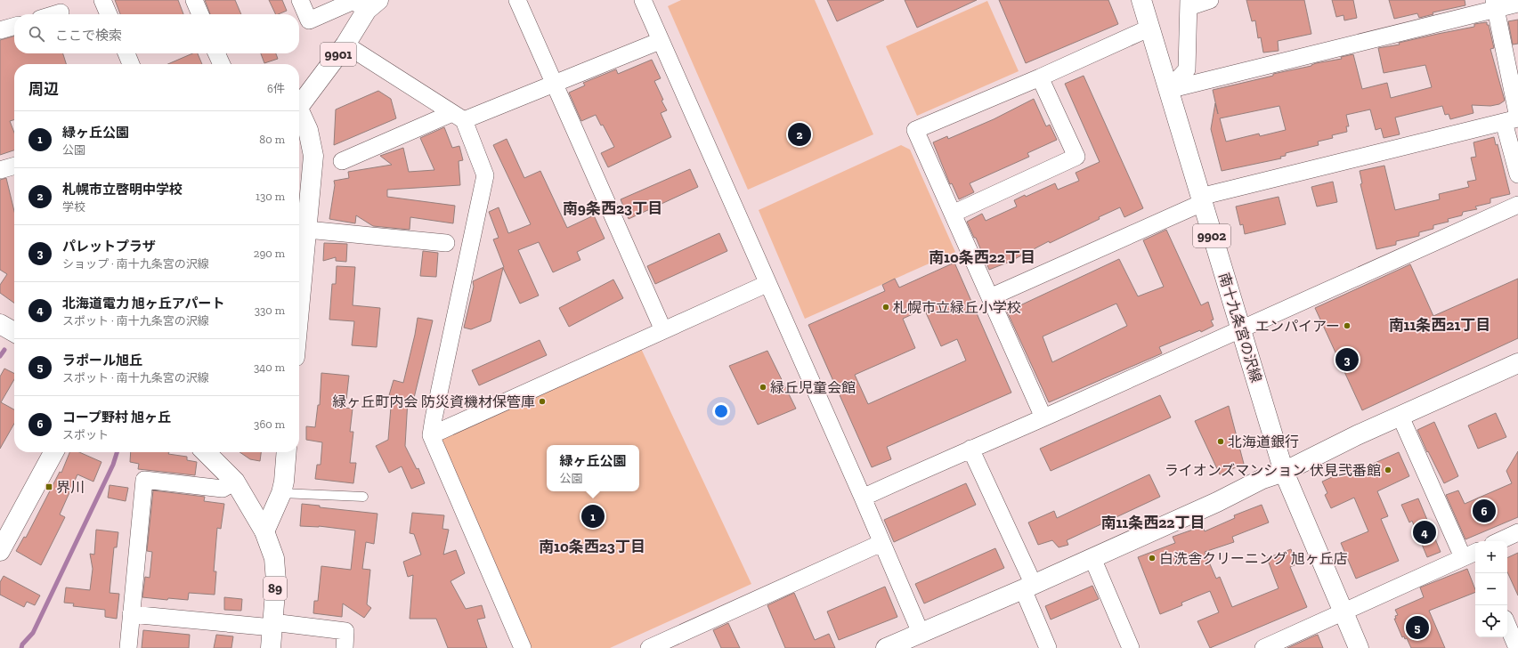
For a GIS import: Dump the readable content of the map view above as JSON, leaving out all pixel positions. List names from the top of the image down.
{
  "streets": {
    "street": [
      "9901",
      "9902",
      "南十九条宮の沢線",
      "89"
    ]
  },
  "districts": [
    "南9条西23丁目",
    "南10条西22丁目",
    "南11条西21丁目",
    "南11条西22丁目",
    "南10条西23丁目"
  ],
  "places": {
    "other": [
      "札幌市立緑丘小学校",
      "エンパイアー",
      "緑丘児童会館",
      "緑ヶ丘町内会 防災資機材保管庫",
      "北海道銀行",
      "ライオンズマンション 伏見弐番館",
      "白洗舎クリーニング 旭ヶ丘店"
    ],
    "transit": ["界川"]
  },
  "page": {
    "search": "ここで検索",
    "heading": ["周辺", "6件"],
    "list": [
      {
        "mark": "1",
        "name": "緑ヶ丘公園",
        "note": "公園",
        "value": "80 m"
      },
      {
        "mark": "2",
        "name": "札幌市立啓明中学校",
        "note": "学校",
        "value": "130 m"
      },
      {
        "mark": "3",
        "name": "パレットプラザ",
        "note": "ショップ · 南十九条宮の沢線",
        "value": "290 m"
      },
      {
        "mark": "4",
        "name": "北海道電力 旭ヶ丘アパート",
        "note": "スポット · 南十九条宮の沢線",
        "value": "330 m"
      },
      {
        "mark": "5",
        "name": "ラポール旭丘",
        "note": "スポット · 南十九条宮の沢線",
        "value": "340 m"
      },
      {
        "mark": "6",
        "name": "コープ野村 旭ヶ丘",
        "note": "スポット",
        "value": "360 m"
      }
    ],
    "pins": [
      "2",
      "3",
      "6",
      "1",
      "4",
      "5"
    ],
    "popup": ["緑ヶ丘公園", "公園"],
    "map_buttons": ["+", "−"]
  }
}
